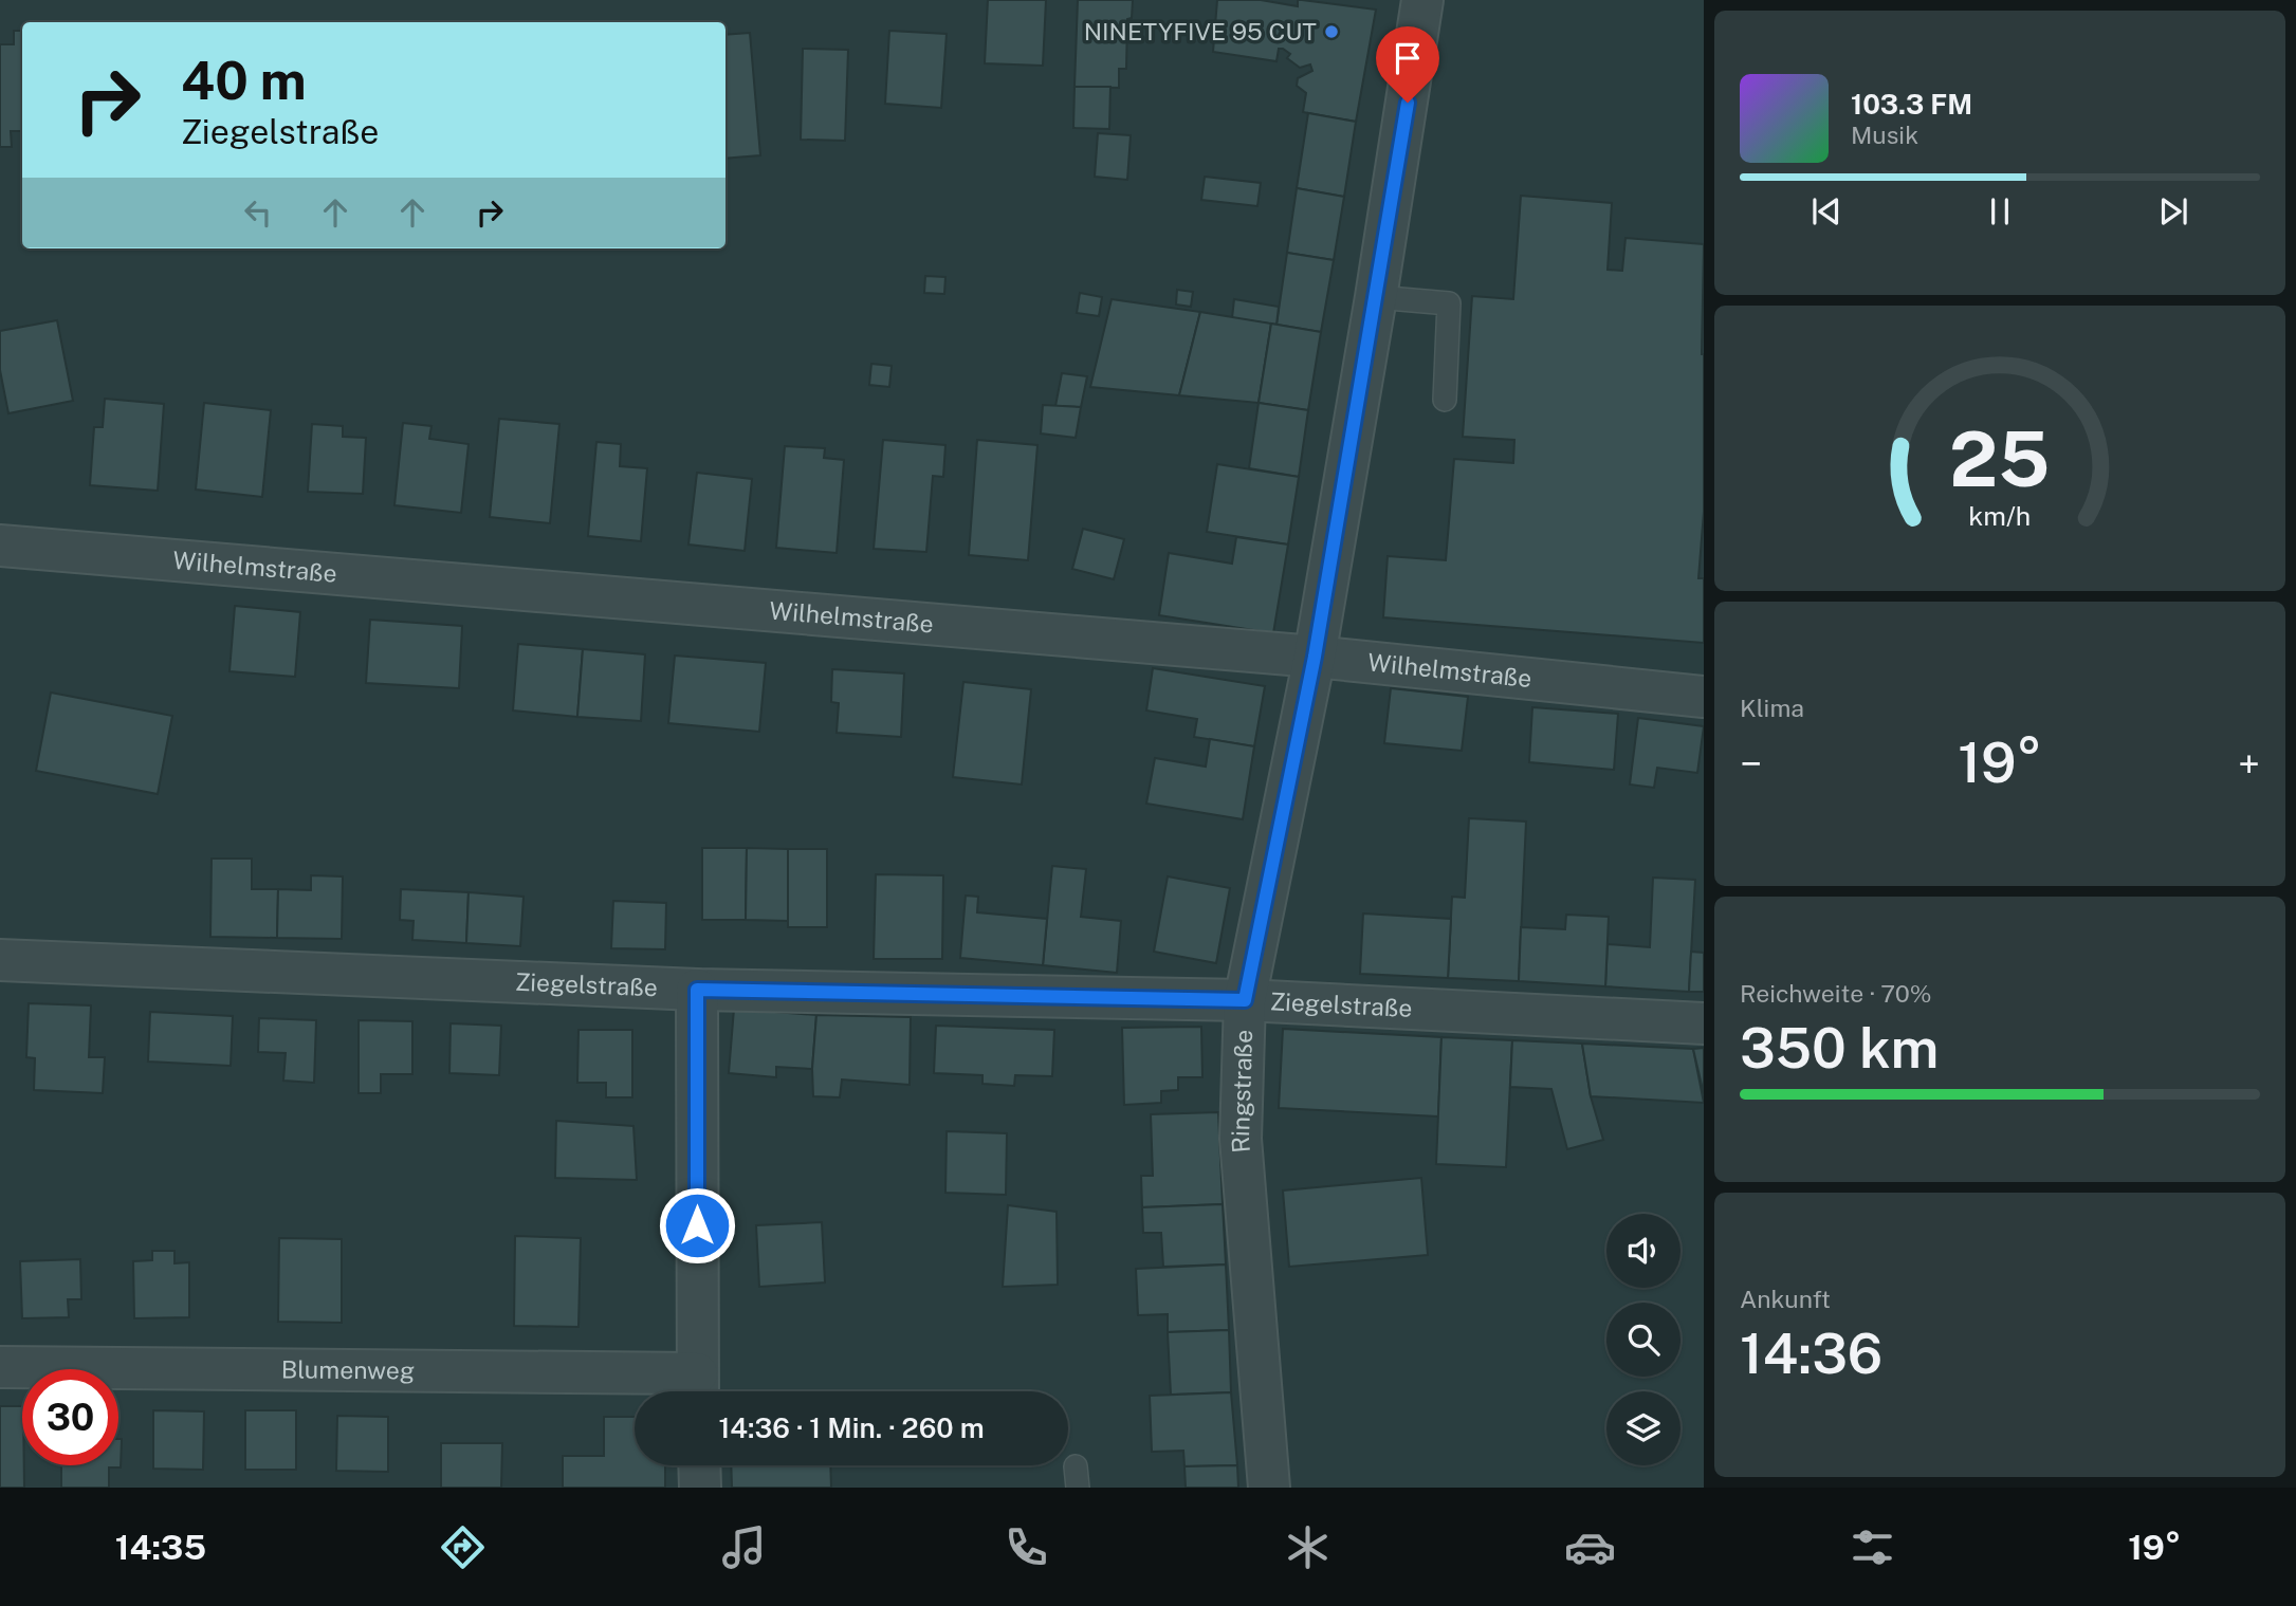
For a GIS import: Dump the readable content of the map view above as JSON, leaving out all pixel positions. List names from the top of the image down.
{
  "streets": {
    "street": [
      "Wilhelmstraße",
      "Ziegelstraße",
      "Ringstraße",
      "Blumenweg"
    ]
  },
  "crossings": [
    ["Wilhelmstraße", "Ringstraße"],
    ["Ziegelstraße", "Ringstraße"]
  ],
  "places": ["NINETYFIVE 95 CUT"],
  "page": {
    "turn": ["40 m", "Ziegelstraße"],
    "song": ["103.3 FM", "Musik"],
    "tile": [
      "Klima",
      ["Reichweite · 70%", "350 km"],
      ["Ankunft", "14:36"]
    ],
    "heat": ["−", "19°", "+"],
    "limit": "30",
    "trip": "14:36 · 1 Min. · 260 m",
    "tabs": ["14:35", "19°"],
    "gauge": ["25", "km/h"]
  }
}
